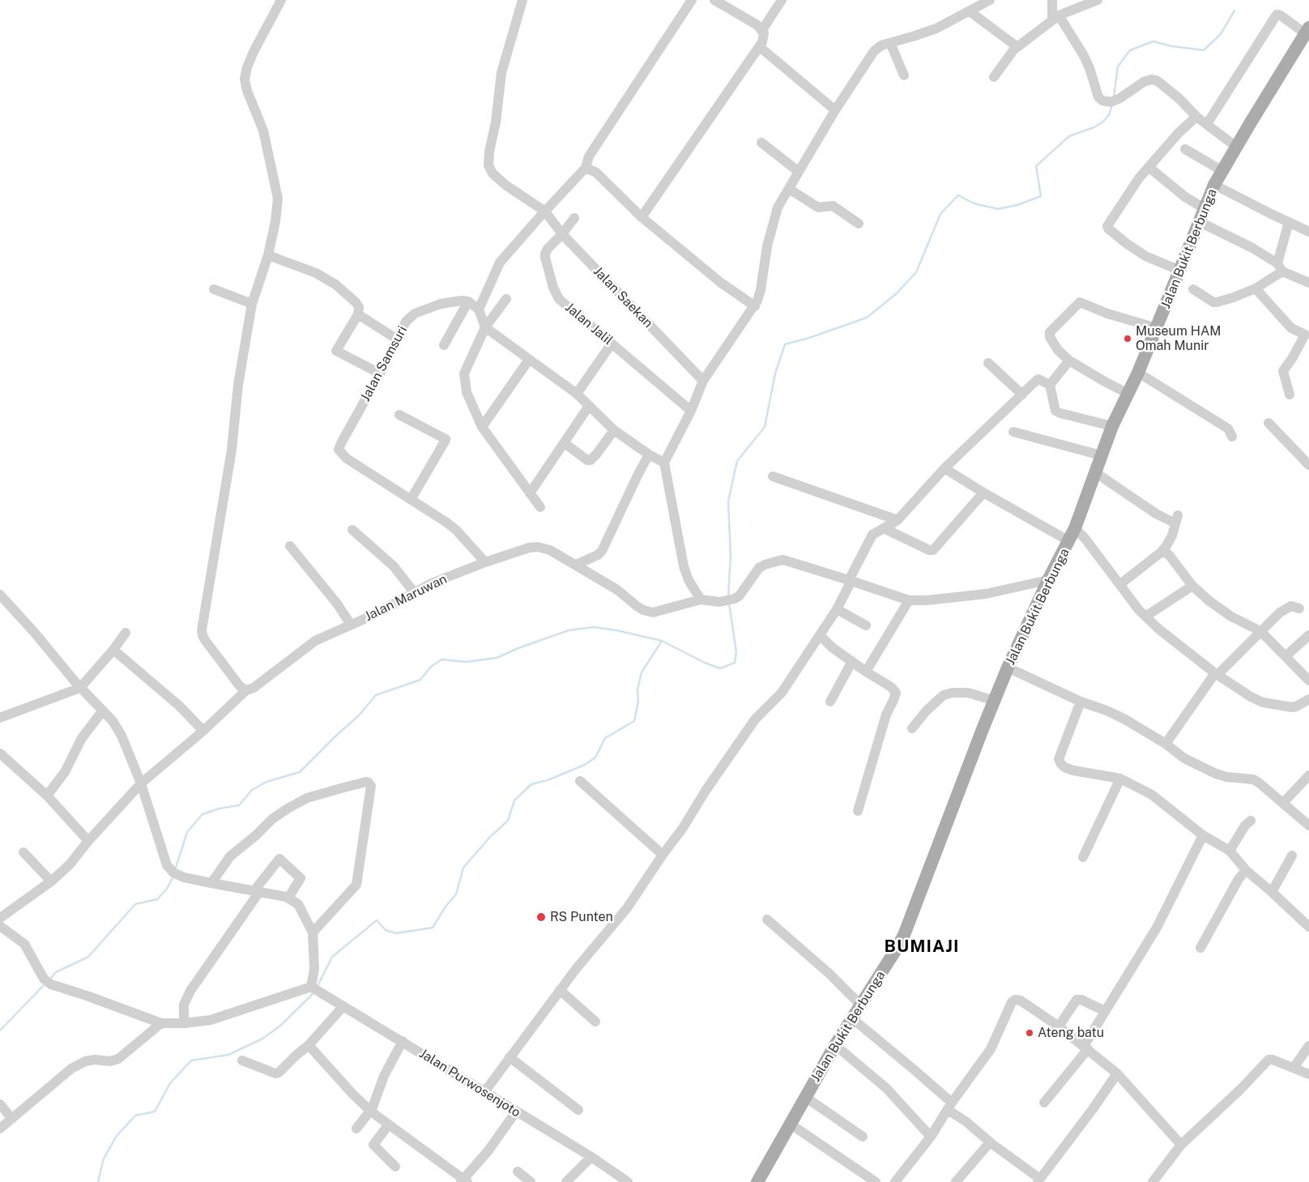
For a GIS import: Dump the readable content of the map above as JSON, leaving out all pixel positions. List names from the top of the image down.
{
  "streets": {
    "main road": ["Jalan Bukit Berbunga"],
    "street": [
      "Jalan Saekan",
      "Jalan Jalil",
      "Jalan Samsuri",
      "Jalan Maruwan",
      "Jalan Purwosenjoto"
    ]
  },
  "crossings": [
    ["Jalan Saekan", "Jalan Jalil"],
    ["Jalan Samsuri", "Jalan Maruwan"]
  ],
  "districts": ["BUMIAJI"],
  "places": ["Museum HAM Omah Munir", "RS Punten", "Ateng batu"]
}
